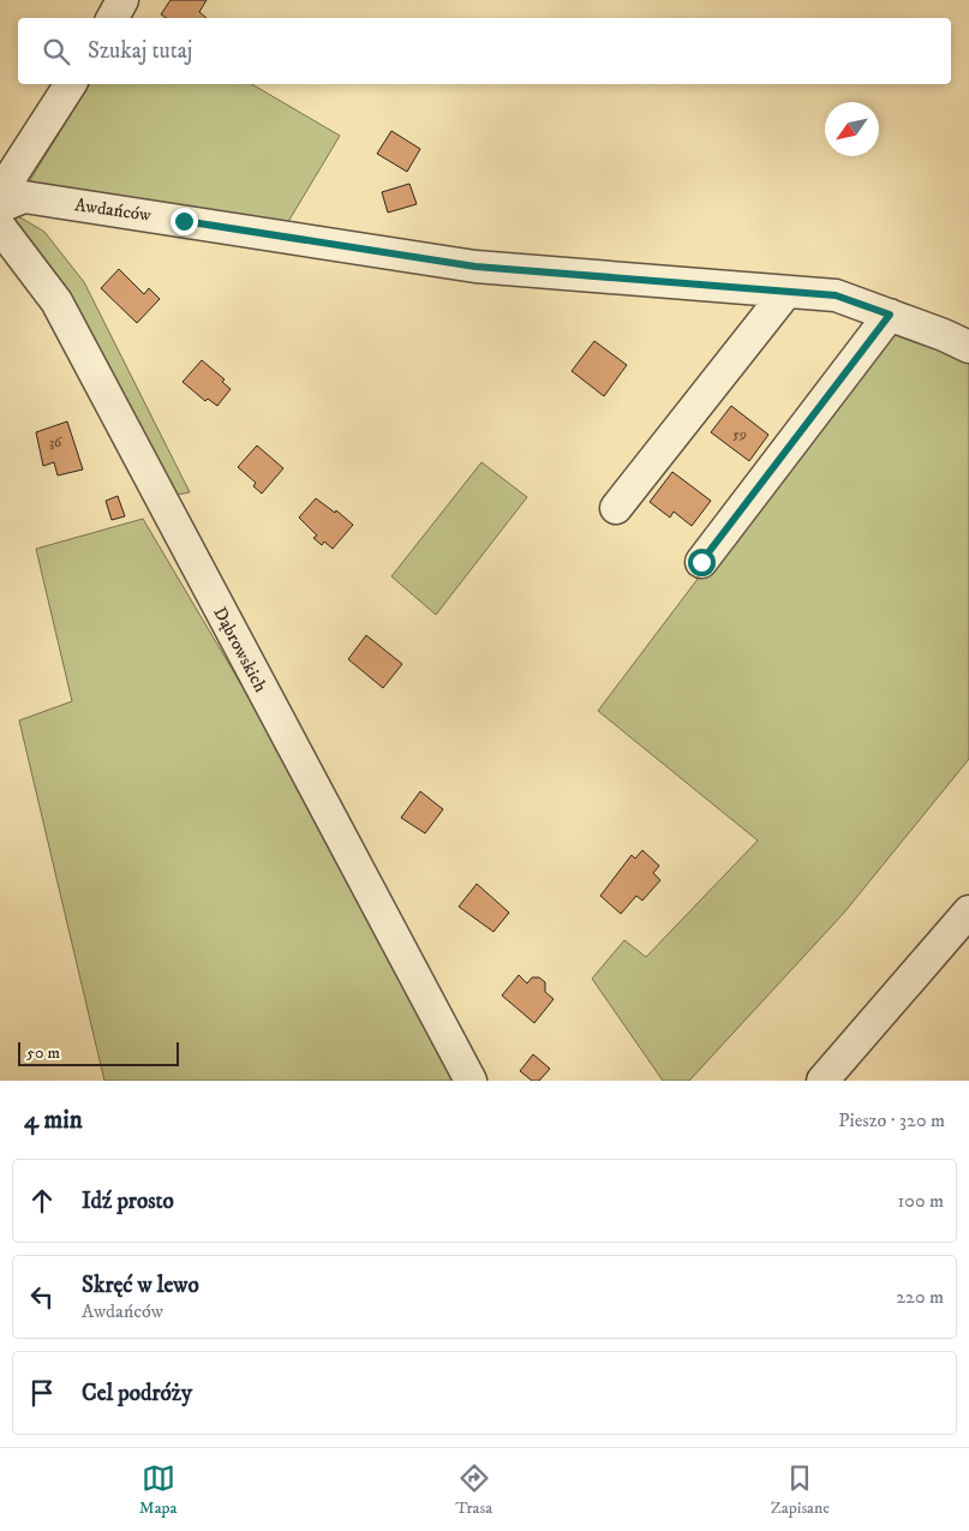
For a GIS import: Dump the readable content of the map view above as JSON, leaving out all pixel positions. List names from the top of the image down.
{
  "streets": {
    "street": ["Awdańców", "Dąbrowskich"]
  },
  "house_numbers": ["59", "36"],
  "scale_bar": "50 m",
  "north": "bottom left",
  "page": {
    "search": "Szukaj tutaj",
    "scale": "50 m",
    "heading": ["4 min", "Pieszo · 320 m"],
    "list": [
      ["Idź prosto", "100 m"],
      ["Skręć w lewo", "Awdańców", "220 m"],
      "Cel podróży"
    ],
    "nav": ["Mapa", "Trasa", "Zapisane"]
  }
}
